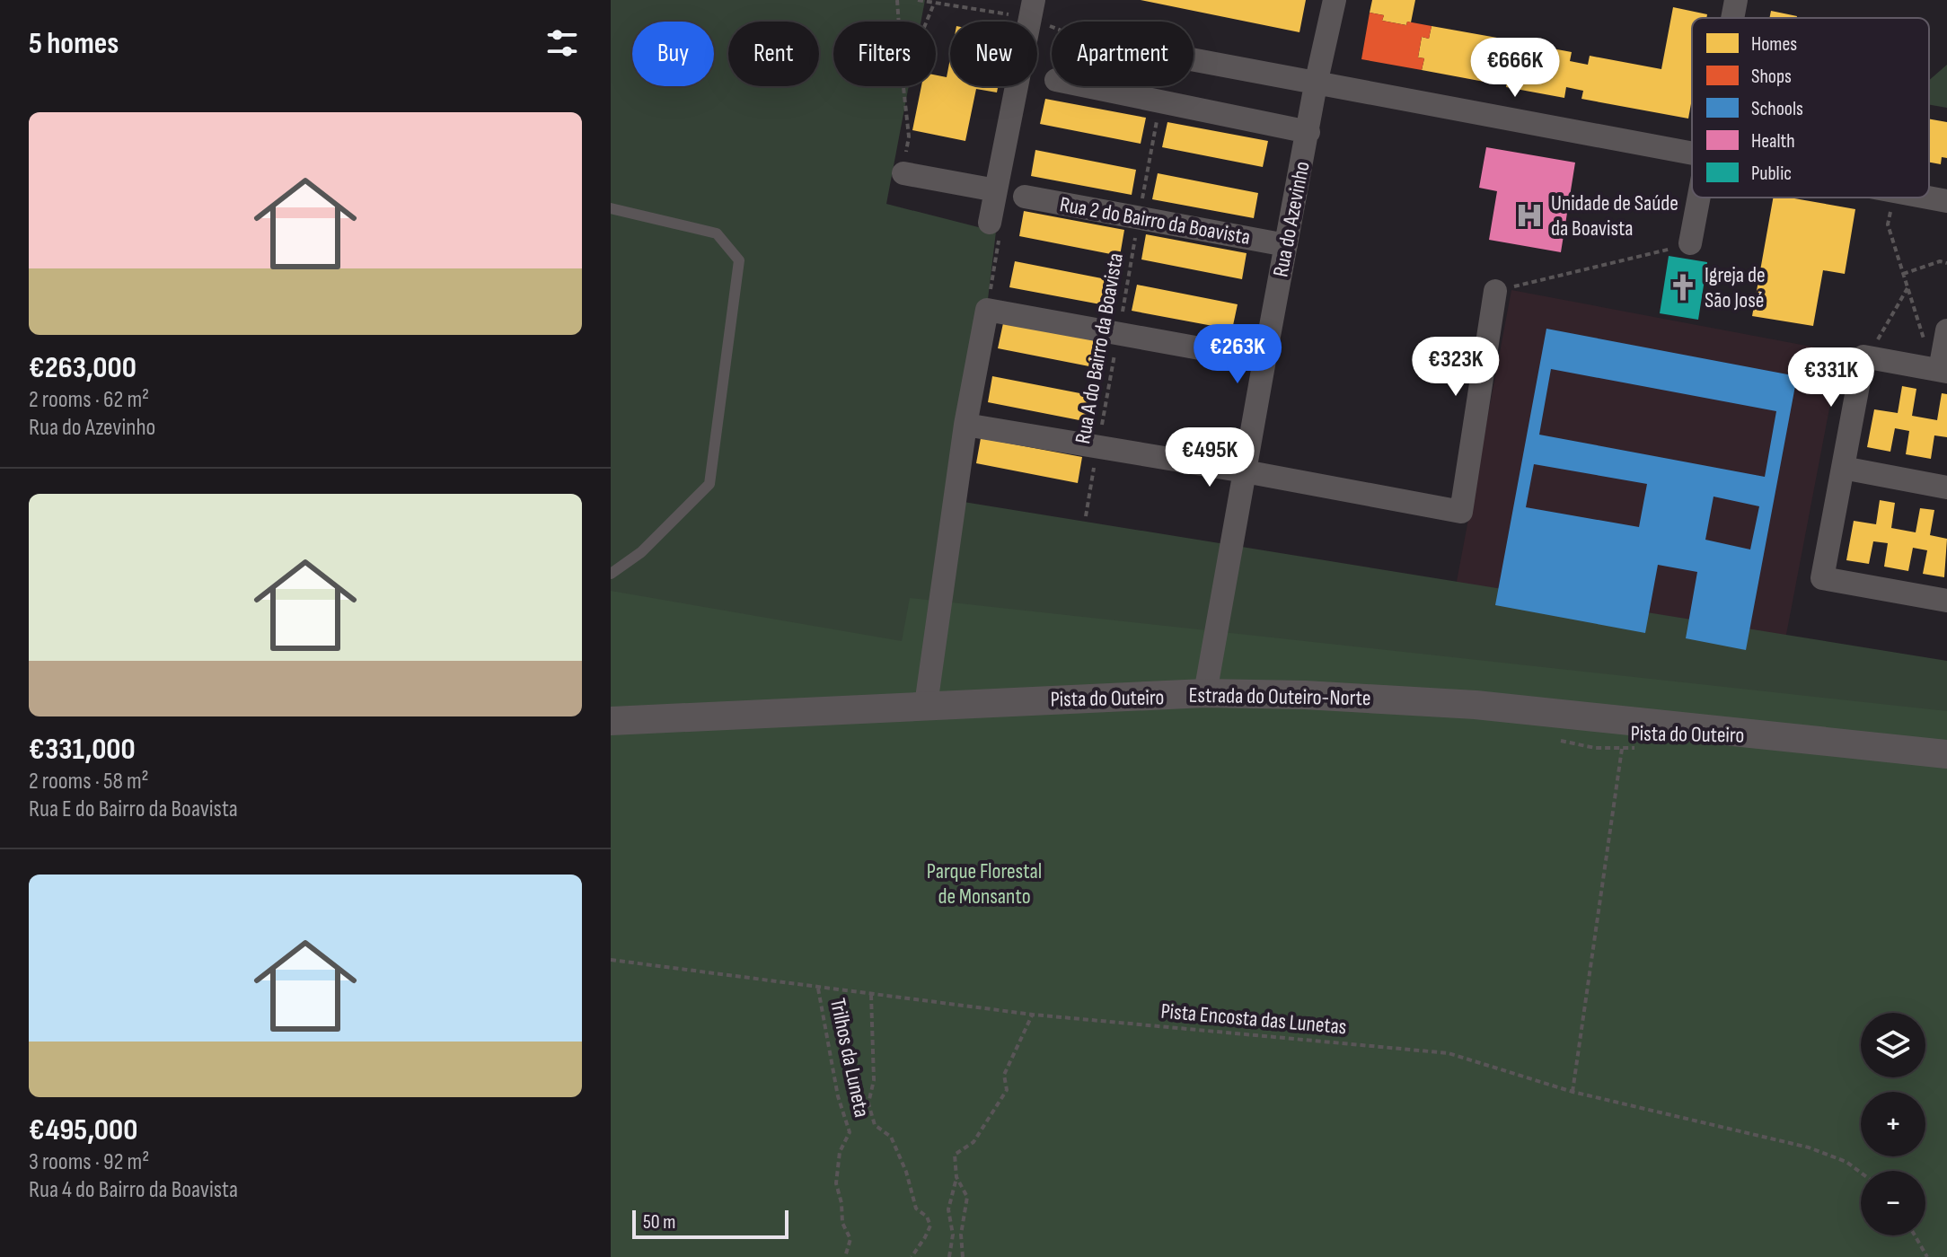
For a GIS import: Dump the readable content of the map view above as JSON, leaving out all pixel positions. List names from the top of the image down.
{
  "streets": {
    "street": ["Rua do Azevinho", "Rua 2 do Bairro da Boavista", "Estrada do Outeiro-Norte"],
    "path": [
      "Rua A do Bairro da Boavista",
      "Pista do Outeiro",
      "Pista Encosta das Lunetas",
      "Trilhos da Luneta"
    ]
  },
  "crossings": [
    ["Rua do Azevinho", "Rua 2 do Bairro da Boavista"],
    ["Rua do Azevinho", "Estrada do Outeiro-Norte"],
    ["Rua 2 do Bairro da Boavista", "Rua A do Bairro da Boavista"],
    ["Pista Encosta das Lunetas", "Trilhos da Luneta"]
  ],
  "parks": ["Parque Florestal de Monsanto"],
  "places": {
    "hospital": ["Unidade de Saúde da Boavista"],
    "church": ["Igreja de São José"]
  },
  "legend": [
    "Homes",
    "Shops",
    "Schools",
    "Health",
    "Public"
  ],
  "scale_bar": "50 m",
  "page": {
    "heading": "5 homes",
    "chip": [
      "Buy",
      "Rent",
      "Filters",
      "New",
      "Apartment"
    ],
    "price": [
      "€666K",
      "€263K",
      "€323K",
      "€331K",
      "€495K"
    ],
    "list": [
      {
        "name": "€263,000",
        "note": "2 rooms · 62 m² · Rua do Azevinho"
      },
      {
        "name": "€331,000",
        "note": "2 rooms · 58 m² · Rua E do Bairro da Boavista"
      },
      {
        "name": "€495,000",
        "note": "3 rooms · 92 m² · Rua 4 do Bairro da Boavista"
      }
    ],
    "map_buttons": ["+", "−"],
    "scale": "50 m"
  }
}
